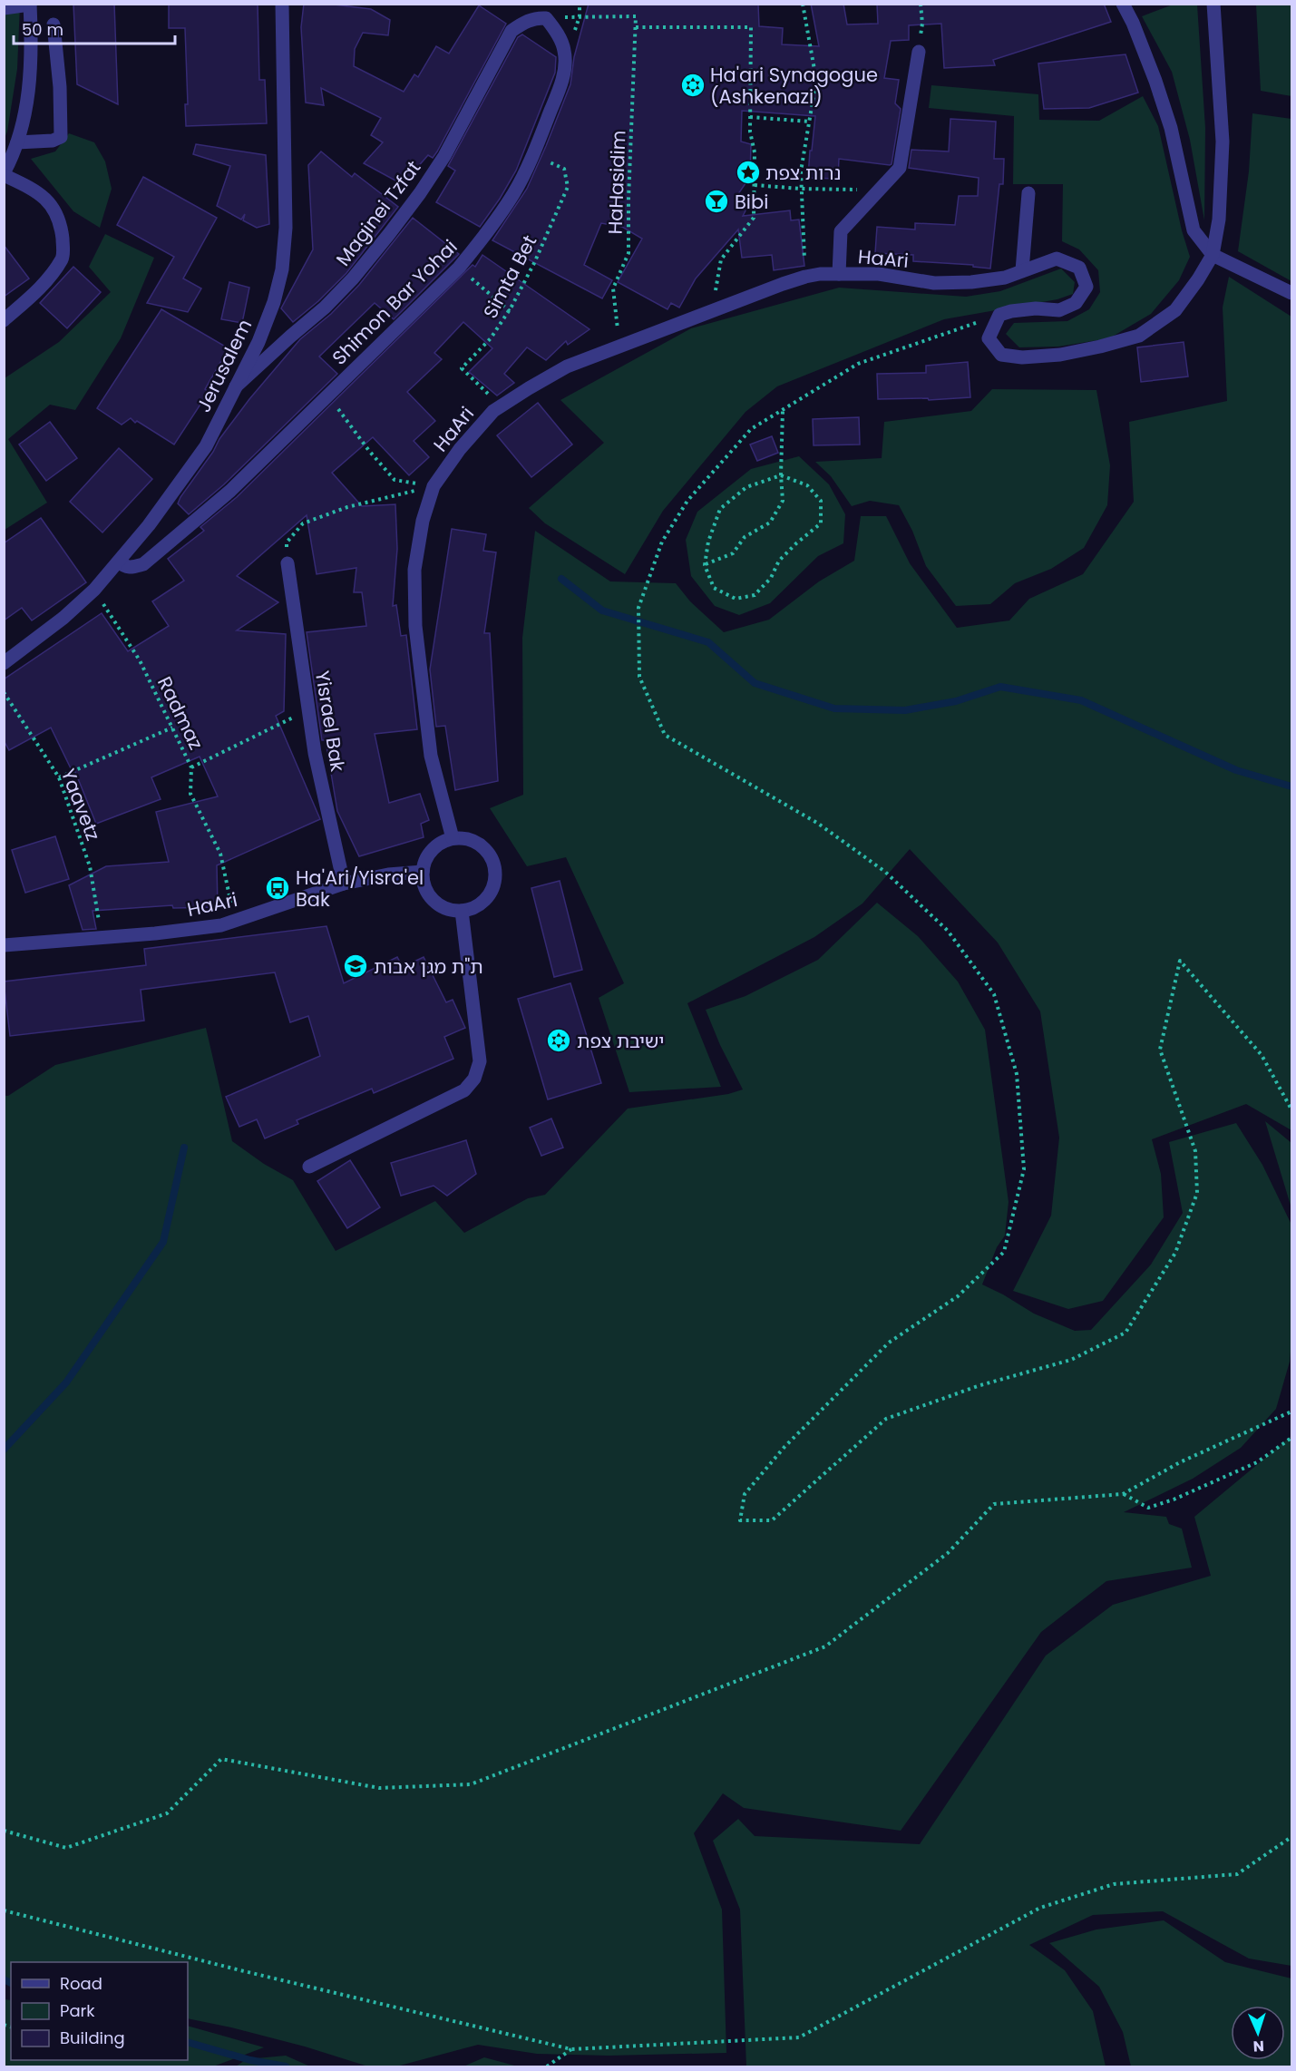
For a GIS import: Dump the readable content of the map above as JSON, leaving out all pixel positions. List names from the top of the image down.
{
  "streets": {
    "street": [
      "Maginei Tzfat",
      "HaAri",
      "Shimon Bar Yohai",
      "Jerusalem",
      "Yisrael Bak"
    ],
    "path": [
      "HaHasidim",
      "Simta Bet",
      "Radmaz",
      "Yaavetz"
    ]
  },
  "crossings": [
    ["HaHasidim", "HaAri"],
    ["Maginei Tzfat", "Shimon Bar Yohai"],
    ["Maginei Tzfat", "Jerusalem"],
    ["HaAri", "Simta Bet"],
    ["HaAri", "Radmaz"],
    ["HaAri", "Yisrael Bak"],
    ["HaAri", "Yaavetz"],
    ["Simta Bet", "Shimon Bar Yohai"],
    ["Shimon Bar Yohai", "Jerusalem"],
    ["Jerusalem", "Radmaz"]
  ],
  "places": {
    "synagogue": ["Ha'ari Synagogue (Ashkenazi)", "ישיבת צפת"],
    "place": ["נרות צפת"],
    "bar": ["Bibi"],
    "bus stop": ["Ha'Ari/Yisra'el Bak"],
    "school or university": ["ת\"ת מגן אבות"]
  },
  "legend": ["Road", "Park", "Building"],
  "scale_bar": "50 m",
  "north": "bottom"
}
